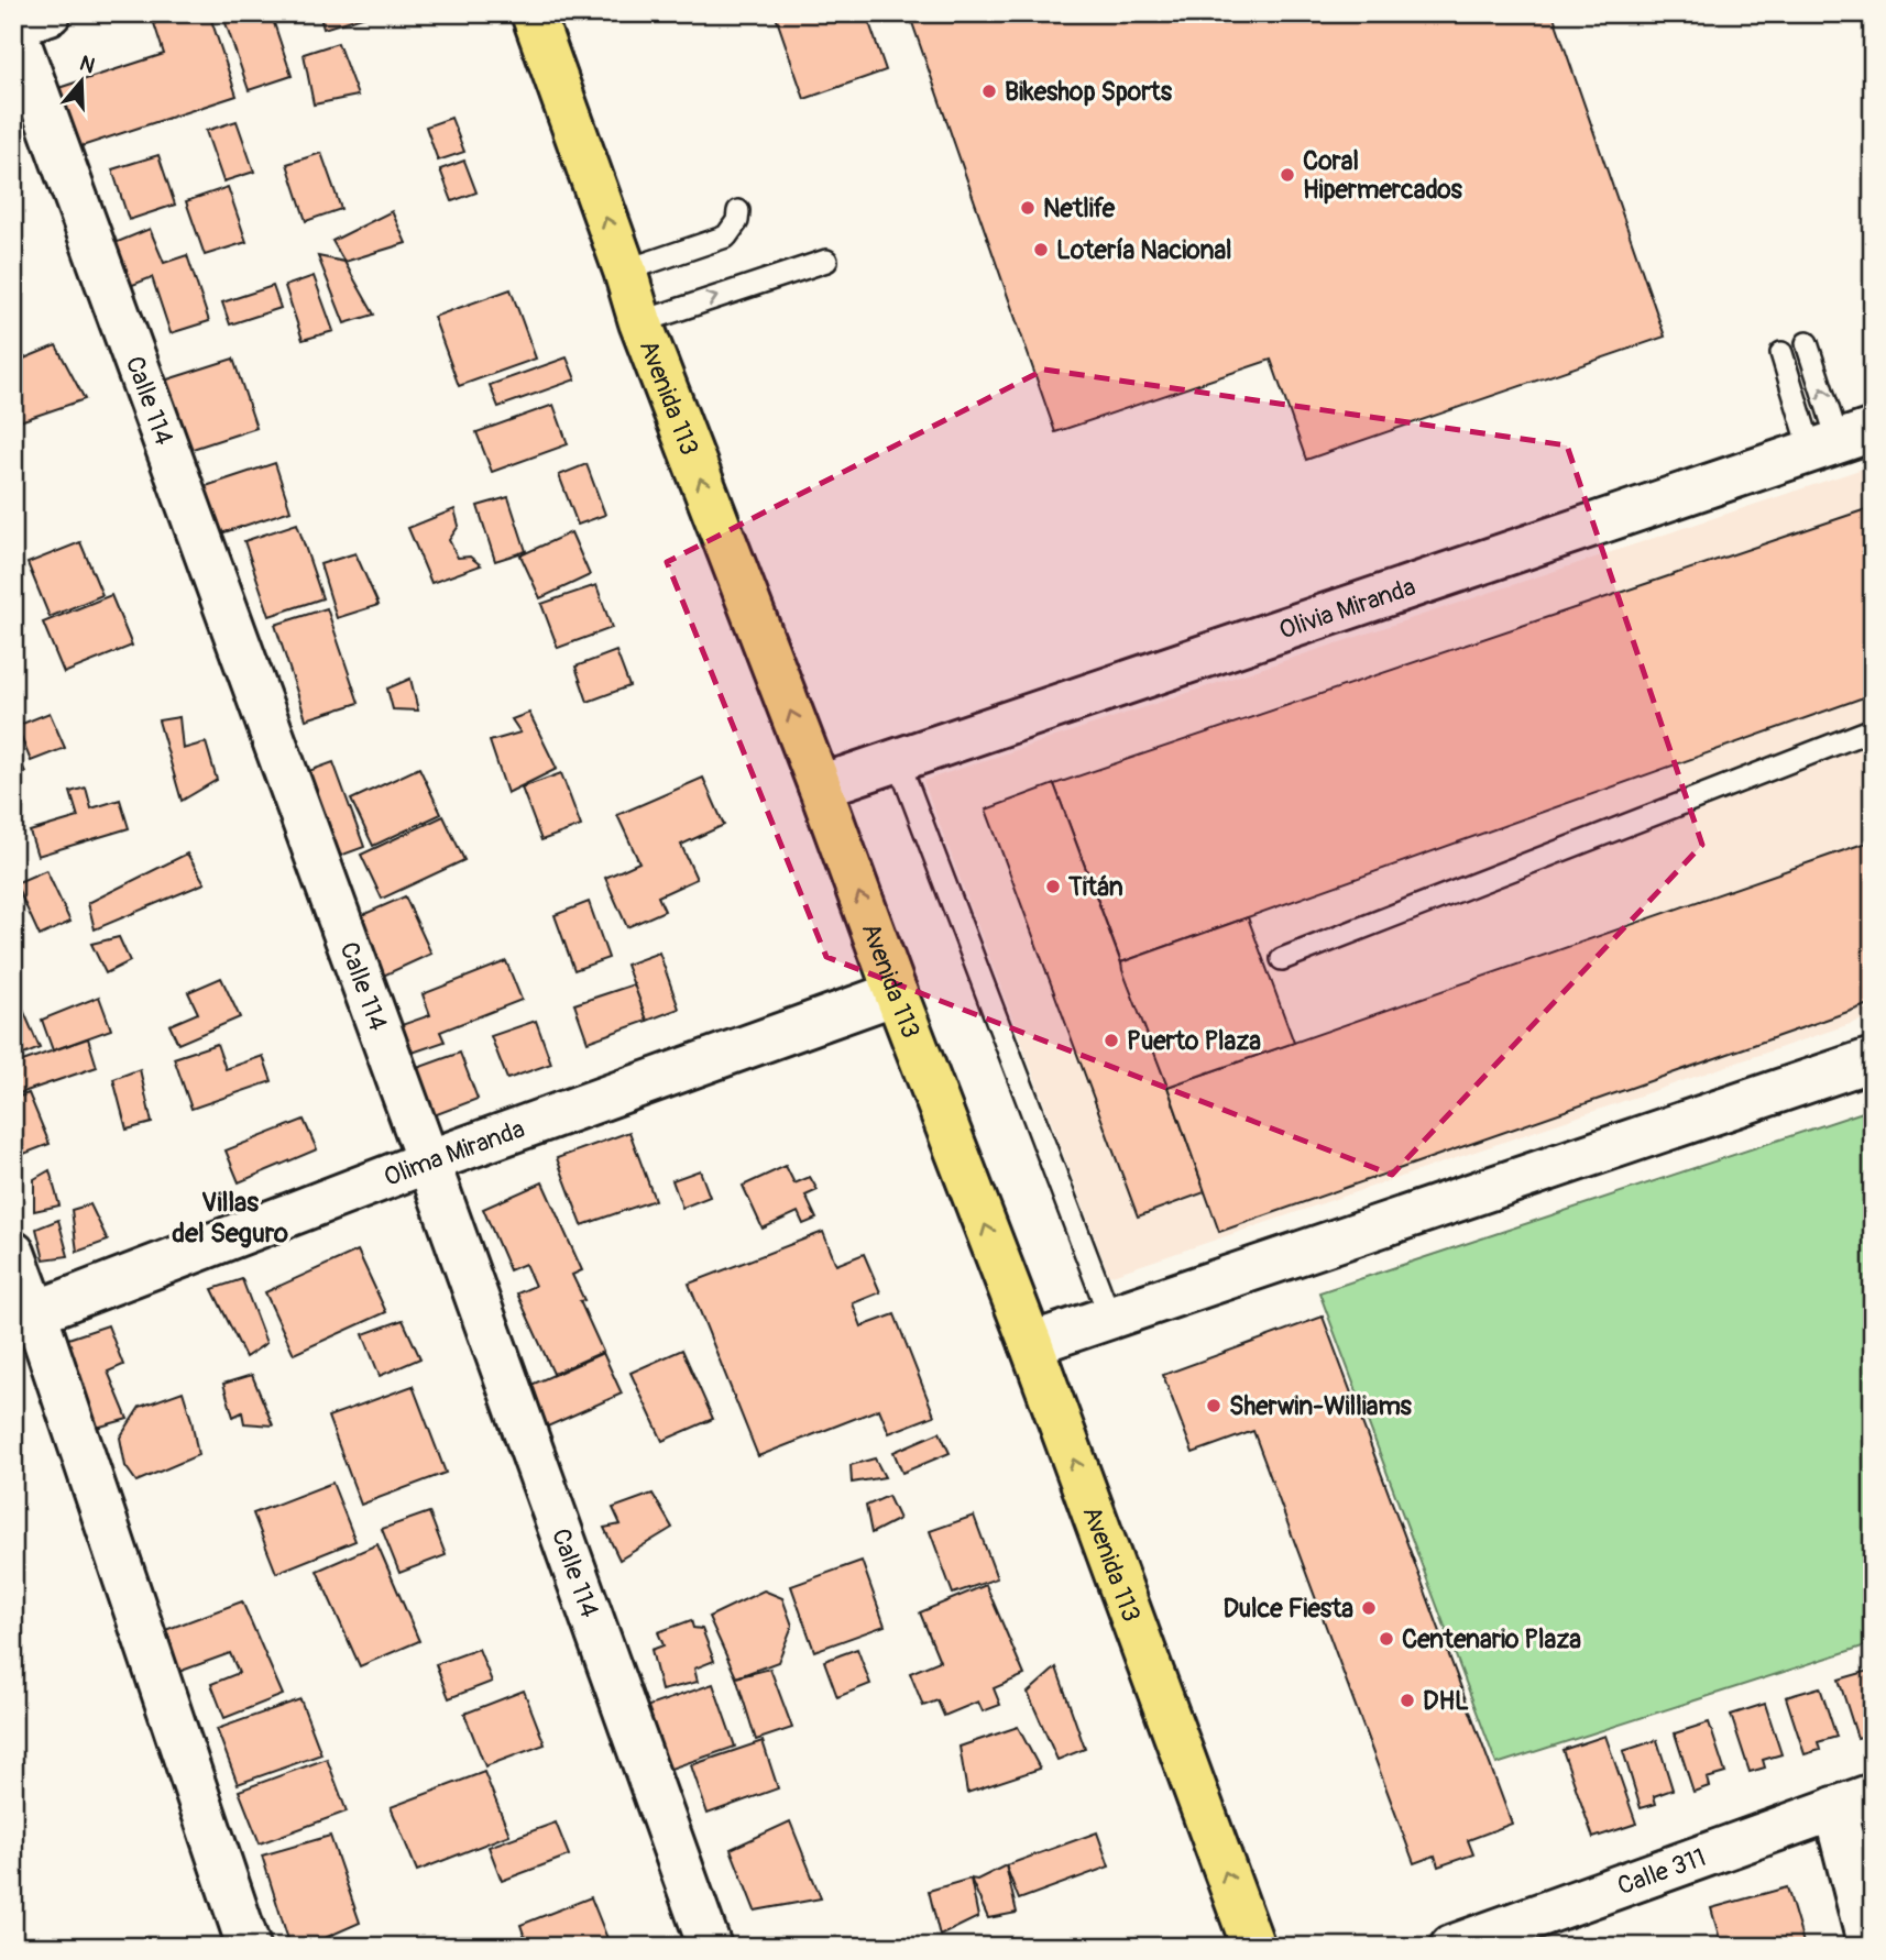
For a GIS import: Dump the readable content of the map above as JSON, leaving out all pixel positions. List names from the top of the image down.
{
  "streets": {
    "main road": ["Avenida 113"],
    "street": [
      "Calle 114",
      "Olivia Miranda",
      "Olima Miranda",
      "Calle 311"
    ]
  },
  "crossings": [
    ["Avenida 113", "Olivia Miranda"],
    ["Avenida 113", "Olima Miranda"],
    ["Calle 114", "Olima Miranda"]
  ],
  "one_way": ["Avenida 113"],
  "districts": ["Villas del Seguro"],
  "places": [
    "Bikeshop Sports",
    "Coral Hipermercados",
    "Netlife",
    "Lotería Nacional",
    "Titán",
    "Puerto Plaza",
    "Sherwin-Williams",
    "Dulce Fiesta",
    "Centenario Plaza",
    "DHL"
  ],
  "north": "top"
}
